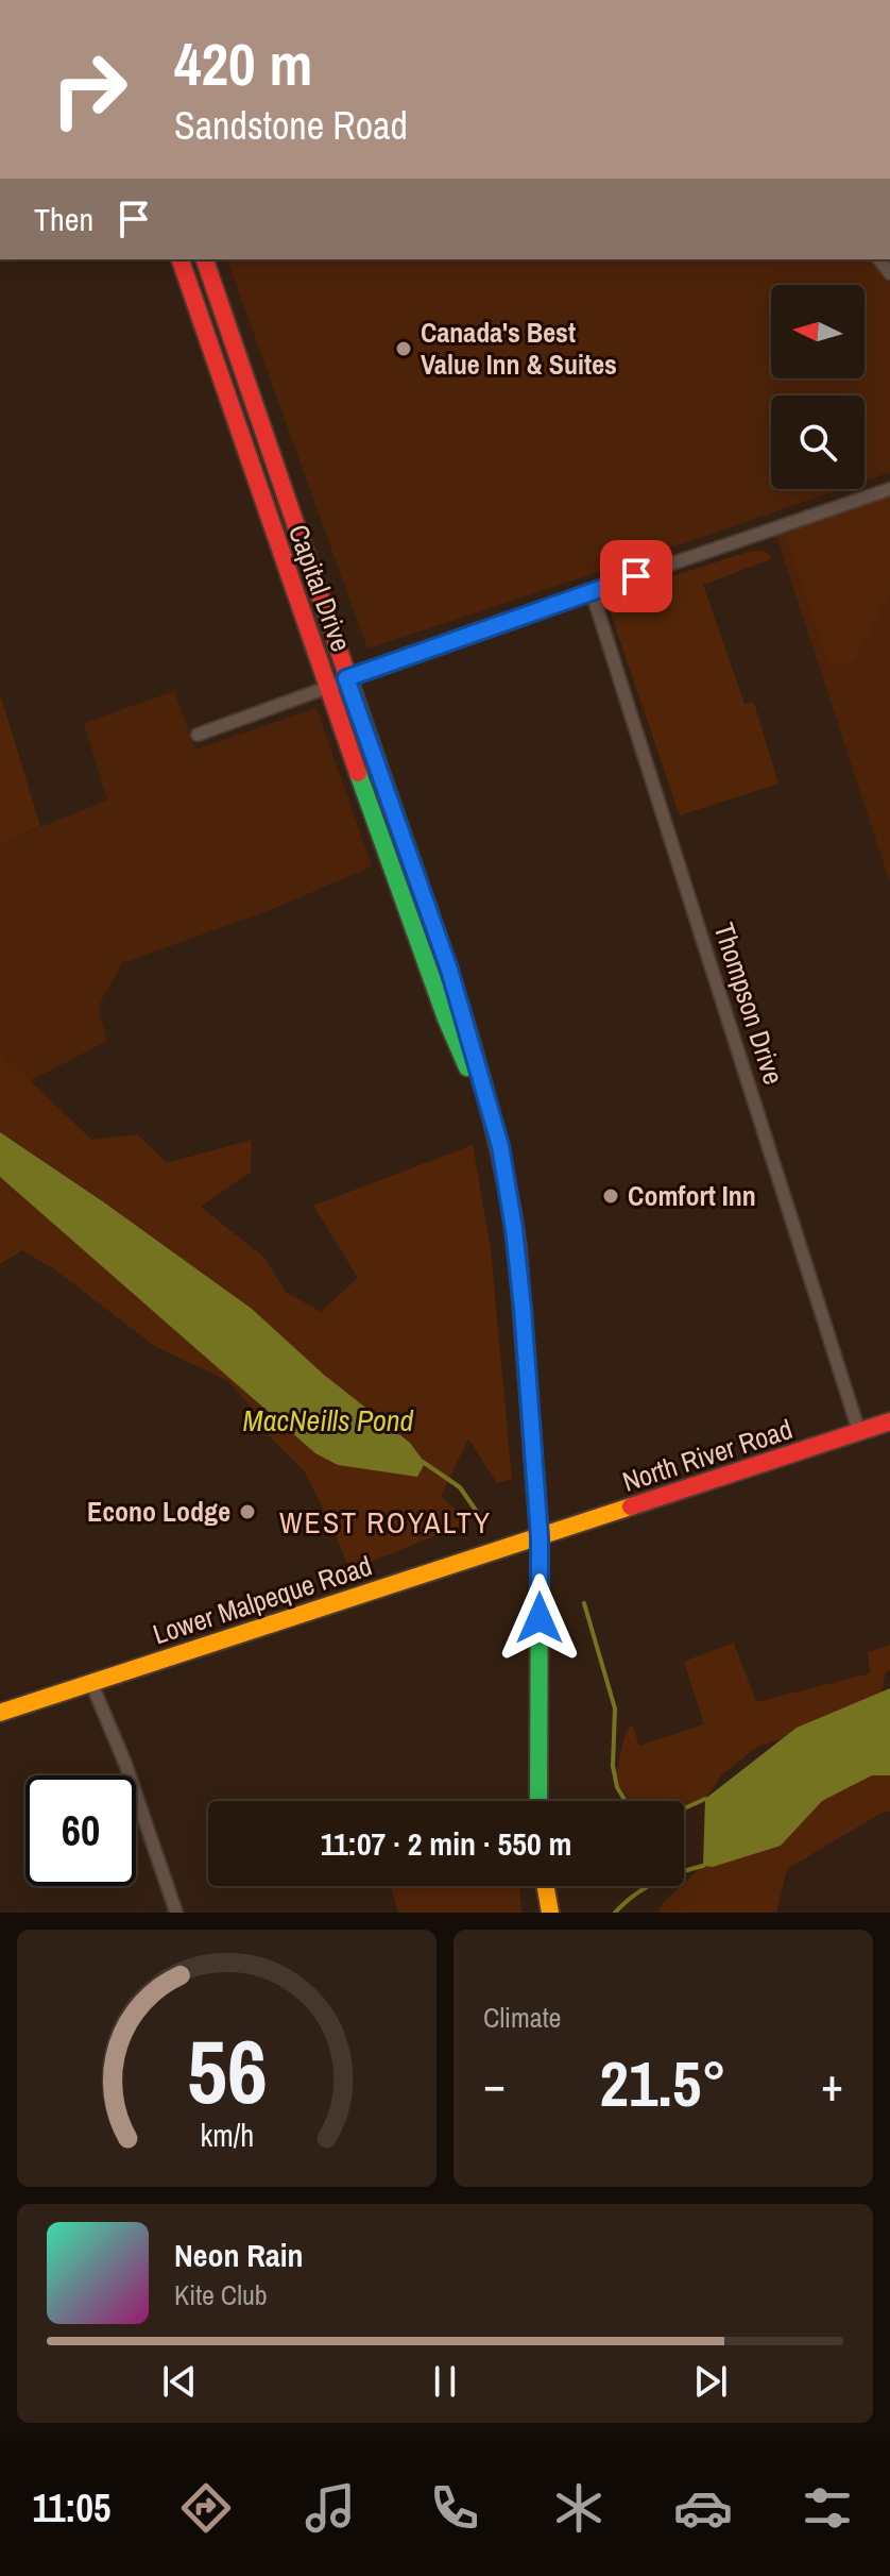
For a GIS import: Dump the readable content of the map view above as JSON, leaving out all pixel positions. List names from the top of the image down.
{
  "streets": {
    "main road": ["Capital Drive", "North River Road", "Lower Malpeque Road"],
    "street": ["Thompson Drive"]
  },
  "crossings": [
    ["Capital Drive", "North River Road"],
    ["Capital Drive", "Lower Malpeque Road"],
    ["Thompson Drive", "North River Road"],
    ["North River Road", "Lower Malpeque Road"]
  ],
  "districts": ["WEST ROYALTY"],
  "water": ["MacNeills Pond"],
  "places": ["Canada's Best Value Inn & Suites", "Comfort Inn", "Econo Lodge"],
  "north": "left",
  "page": {
    "turn": ["420 m", "Sandstone Road"],
    "then": "Then",
    "limit": "60",
    "trip": "11:07 · 2 min · 550 m",
    "tile": "Climate",
    "heat": ["−", "21.5°", "+"],
    "song": ["Neon Rain", "Kite Club"],
    "tabs": "11:05",
    "gauge": ["56", "km/h"]
  }
}
